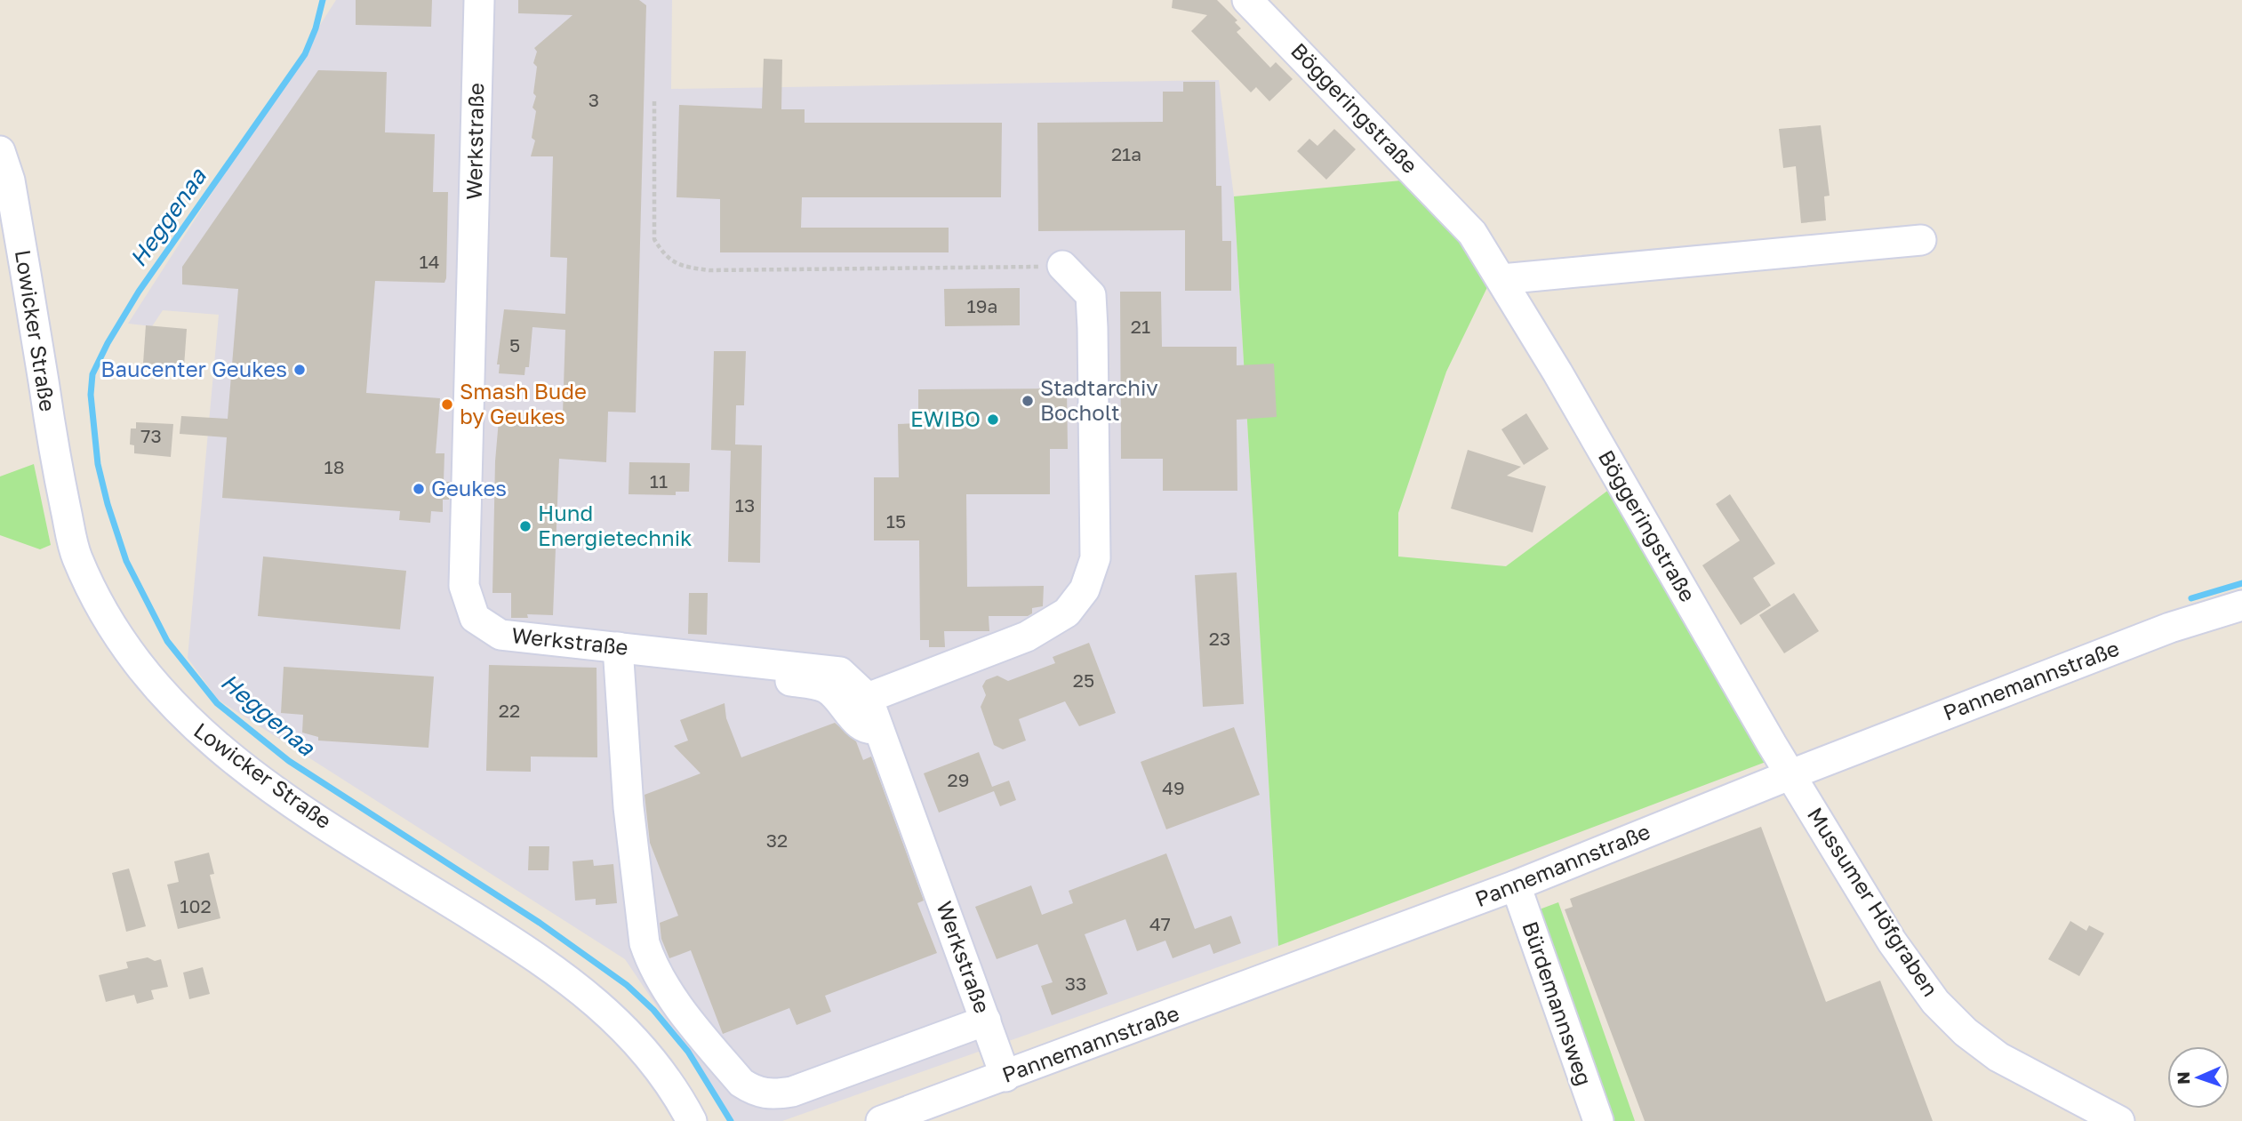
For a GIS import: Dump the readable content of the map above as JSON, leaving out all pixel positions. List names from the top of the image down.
{
  "streets": {
    "street": [
      "Böggeringstraße",
      "Werkstraße",
      "Lowicker Straße",
      "Pannemannstraße",
      "Mussumer Höfgraben",
      "Bürdemannsweg"
    ]
  },
  "crossings": [
    ["Böggeringstraße", "Pannemannstraße"],
    ["Böggeringstraße", "Mussumer Höfgraben"],
    ["Werkstraße", "Pannemannstraße"],
    ["Pannemannstraße", "Mussumer Höfgraben"],
    ["Pannemannstraße", "Bürdemannsweg"]
  ],
  "water": ["Heggenaa"],
  "places": [
    "Baucenter Geukes",
    "Stadtarchiv Bocholt",
    "Smash Bude by Geukes",
    "EWIBO",
    "Geukes",
    "Hund Energietechnik"
  ],
  "house_numbers": [
    "3",
    "21a",
    "14",
    "19a",
    "21",
    "5",
    "73",
    "18",
    "11",
    "13",
    "15",
    "23",
    "25",
    "22",
    "29",
    "49",
    "32",
    "102",
    "47",
    "33"
  ],
  "north": "left"
}
